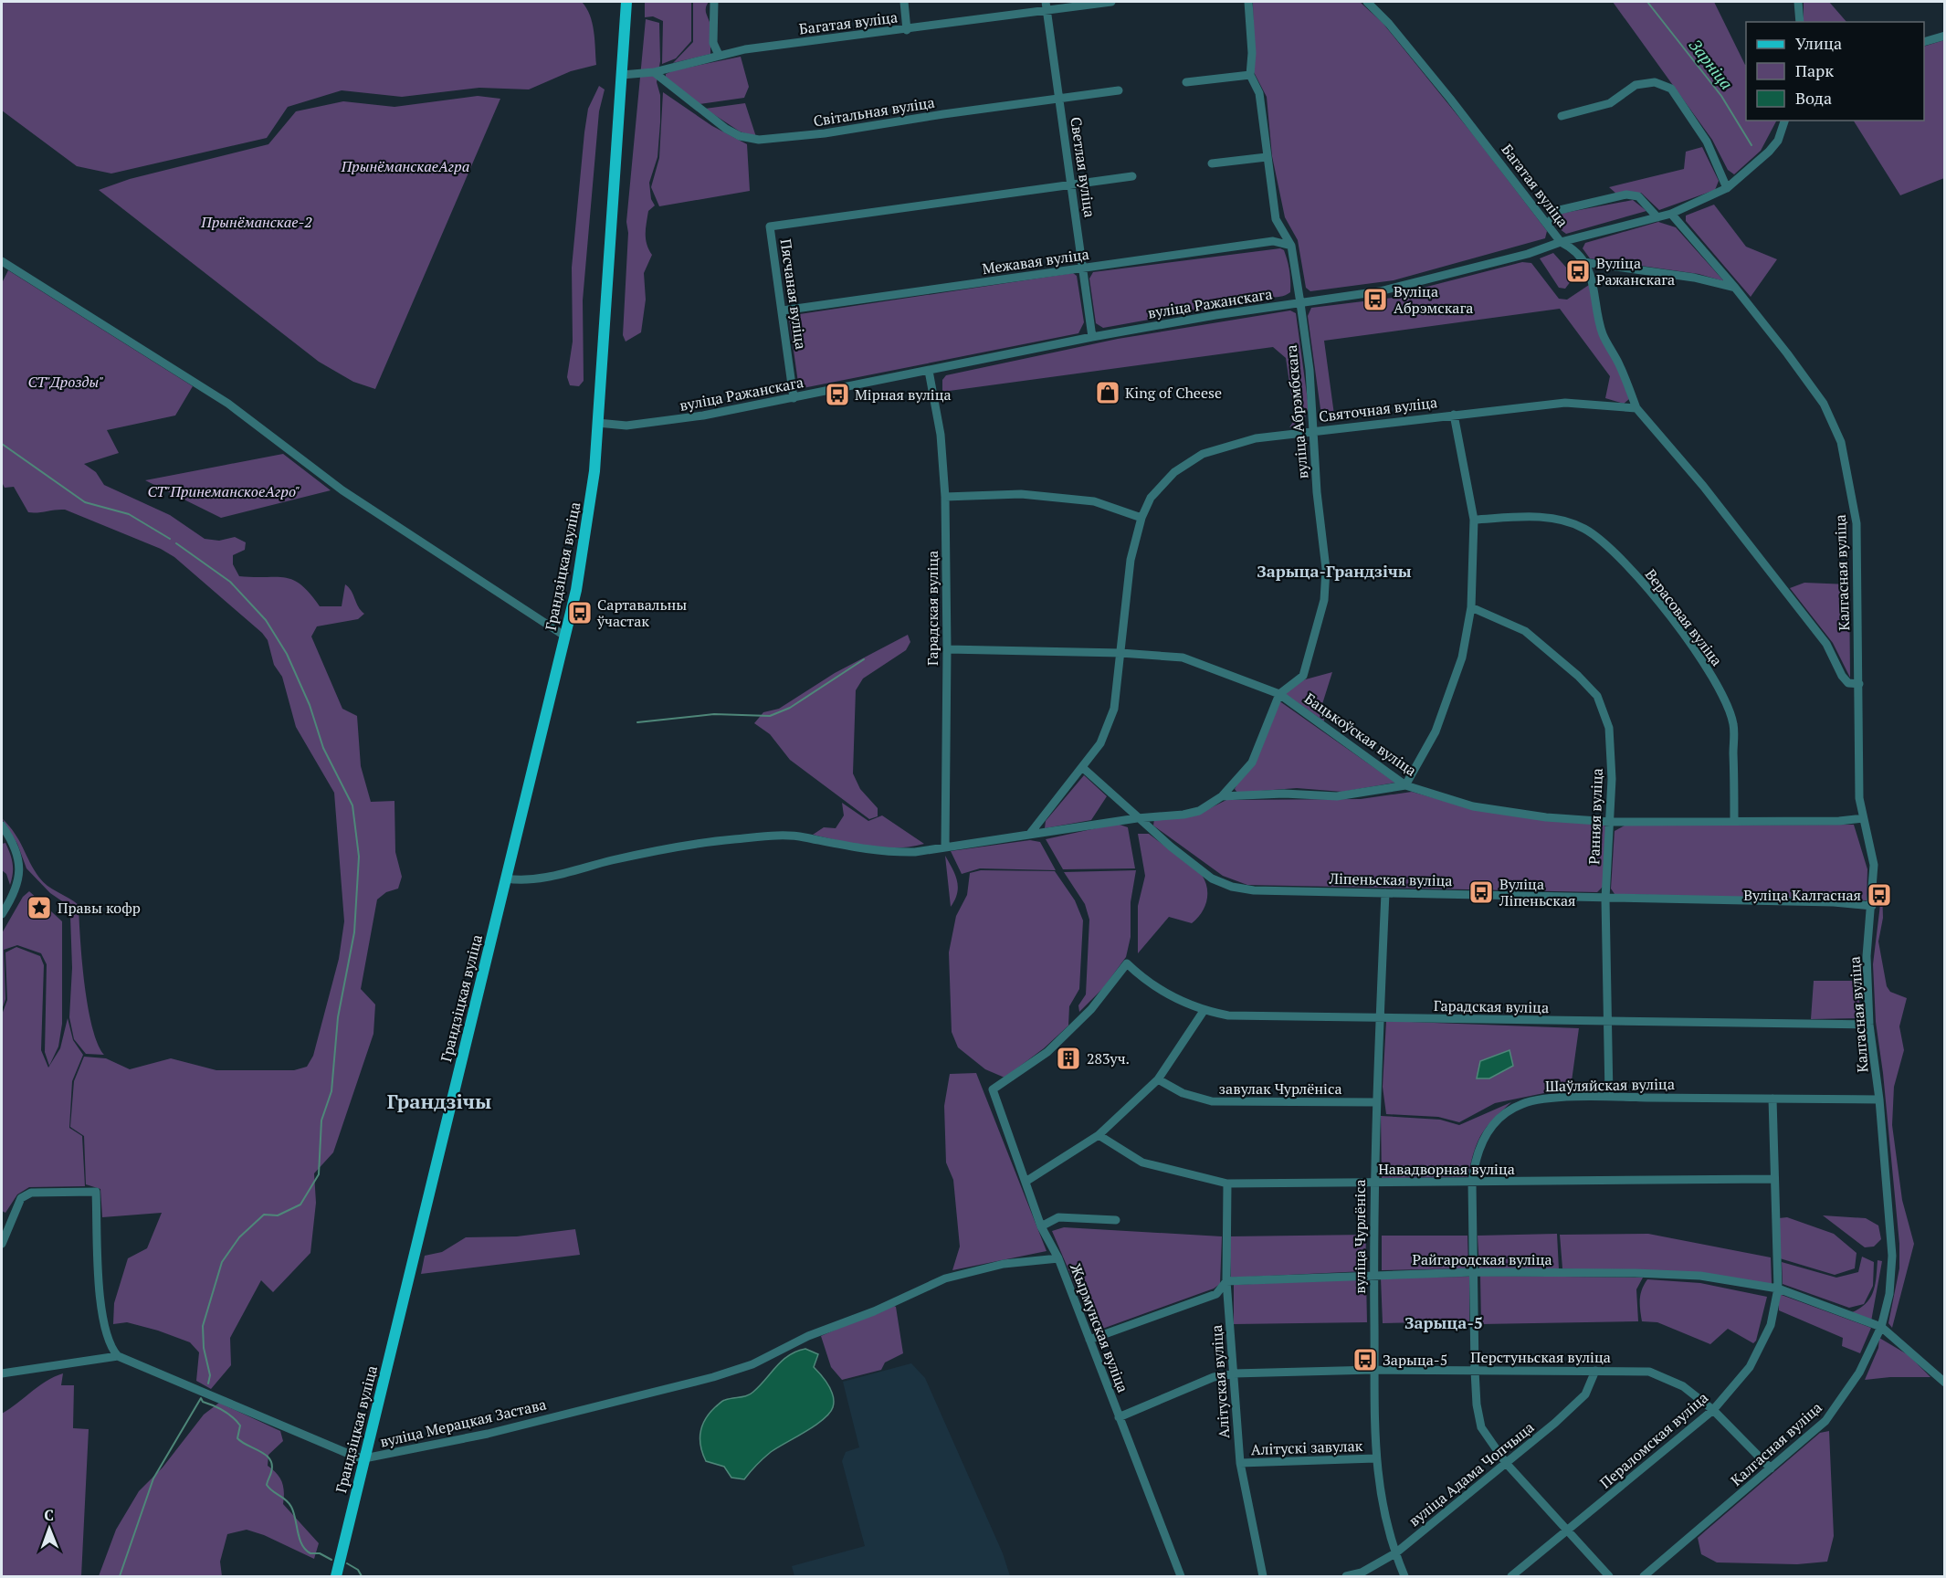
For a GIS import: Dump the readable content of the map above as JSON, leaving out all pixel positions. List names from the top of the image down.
{
  "streets": {
    "main road": ["Грандзіцкая вуліца"],
    "street": [
      "Багатая вуліца",
      "Світальная вуліца",
      "Светлая вуліца",
      "Межавая вуліца",
      "Пясчаная вуліца",
      "вуліца Ражанскага",
      "Святочная вуліца",
      "вуліца Абрэмбскага",
      "Калгасная вуліца",
      "Гарадская вуліца",
      "Верасовая вуліца",
      "Бацькоўская вуліца",
      "Ранняя вуліца",
      "Ліпеньская вуліца",
      "Шаўляйская вуліца",
      "завулак Чурлёніса",
      "Навадворная вуліца",
      "вуліца Чурлёніса",
      "Райгародская вуліца",
      "Жырмунская вуліца",
      "Перстуньская вуліца",
      "Алітуская вуліца",
      "вуліца Мерацкая Застава",
      "Пераломская вуліца",
      "Алітускі завулак",
      "вуліца Адама Чопчыца"
    ]
  },
  "crossings": [
    ["Багатая вуліца", "Світальная вуліца"],
    ["Багатая вуліца", "Светлая вуліца"],
    ["Багатая вуліца", "вуліца Ражанскага"],
    ["Багатая вуліца", "Святочная вуліца"],
    ["Багатая вуліца", "Грандзіцкая вуліца"],
    ["Світальная вуліца", "Светлая вуліца"],
    ["Светлая вуліца", "Межавая вуліца"],
    ["Светлая вуліца", "Пясчаная вуліца"],
    ["Светлая вуліца", "вуліца Ражанскага"],
    ["Межавая вуліца", "Пясчаная вуліца"],
    ["Межавая вуліца", "вуліца Абрэмбскага"],
    ["Пясчаная вуліца", "вуліца Ражанскага"],
    ["вуліца Ражанскага", "вуліца Абрэмбскага"],
    ["вуліца Ражанскага", "Грандзіцкая вуліца"],
    ["вуліца Ражанскага", "Калгасная вуліца"],
    ["вуліца Ражанскага", "Гарадская вуліца"],
    ["Святочная вуліца", "вуліца Абрэмбскага"],
    ["Святочная вуліца", "Бацькоўская вуліца"],
    ["Святочная вуліца", "Ліпеньская вуліца"],
    ["вуліца Абрэмбскага", "Бацькоўская вуліца"],
    ["Грандзіцкая вуліца", "вуліца Мерацкая Застава"],
    ["Калгасная вуліца", "Гарадская вуліца"],
    ["Калгасная вуліца", "Бацькоўская вуліца"],
    ["Калгасная вуліца", "Ліпеньская вуліца"],
    ["Калгасная вуліца", "Шаўляйская вуліца"],
    ["Калгасная вуліца", "Райгародская вуліца"],
    ["Калгасная вуліца", "Перстуньская вуліца"],
    ["Гарадская вуліца", "Бацькоўская вуліца"],
    ["Гарадская вуліца", "Ранняя вуліца"],
    ["Гарадская вуліца", "вуліца Чурлёніса"],
    ["Гарадская вуліца", "Жырмунская вуліца"],
    ["Верасовая вуліца", "Бацькоўская вуліца"],
    ["Бацькоўская вуліца", "Ранняя вуліца"],
    ["Ранняя вуліца", "Ліпеньская вуліца"],
    ["Ранняя вуліца", "Шаўляйская вуліца"],
    ["Ліпеньская вуліца", "вуліца Чурлёніса"],
    ["Шаўляйская вуліца", "Навадворная вуліца"],
    ["Шаўляйская вуліца", "Райгародская вуліца"],
    ["Шаўляйская вуліца", "Перстуньская вуліца"],
    ["Шаўляйская вуліца", "Пераломская вуліца"],
    ["Шаўляйская вуліца", "вуліца Адама Чопчыца"],
    ["завулак Чурлёніса", "вуліца Чурлёніса"],
    ["Навадворная вуліца", "вуліца Чурлёніса"],
    ["Навадворная вуліца", "Алітуская вуліца"],
    ["Навадворная вуліца", "Пераломская вуліца"],
    ["вуліца Чурлёніса", "Райгародская вуліца"],
    ["вуліца Чурлёніса", "Перстуньская вуліца"],
    ["вуліца Чурлёніса", "Алітускі завулак"],
    ["вуліца Чурлёніса", "вуліца Адама Чопчыца"],
    ["Райгародская вуліца", "Алітуская вуліца"],
    ["Райгародская вуліца", "Пераломская вуліца"],
    ["Жырмунская вуліца", "Перстуньская вуліца"],
    ["Жырмунская вуліца", "вуліца Мерацкая Застава"],
    ["Перстуньская вуліца", "Алітуская вуліца"],
    ["Перстуньская вуліца", "Пераломская вуліца"],
    ["Перстуньская вуліца", "вуліца Адама Чопчыца"],
    ["Алітуская вуліца", "Алітускі завулак"]
  ],
  "districts": ["Зарыца-Грандзічы", "Грандзічы", "Зарыца-5"],
  "water": ["Зарніца"],
  "parks": [
    "ПрынёманскаеАгра",
    "Прынёманскае-2",
    "СТ\"Дрозды\"",
    "СТ\"ПринеманскоеАгро\""
  ],
  "places": {
    "bus stop": [
      "Вуліца Ражанскага",
      "Вуліца Абрэмскага",
      "Мірная вуліца",
      "Сартавальны ўчастак",
      "Вуліца Ліпеньская",
      "Вуліца Калгасная",
      "Зарыца-5"
    ],
    "shop": ["King of Cheese"],
    "place": ["Правы кофр"],
    "building": ["283уч."]
  },
  "legend": ["Улица", "Парк", "Вода"],
  "north": "top"
}
